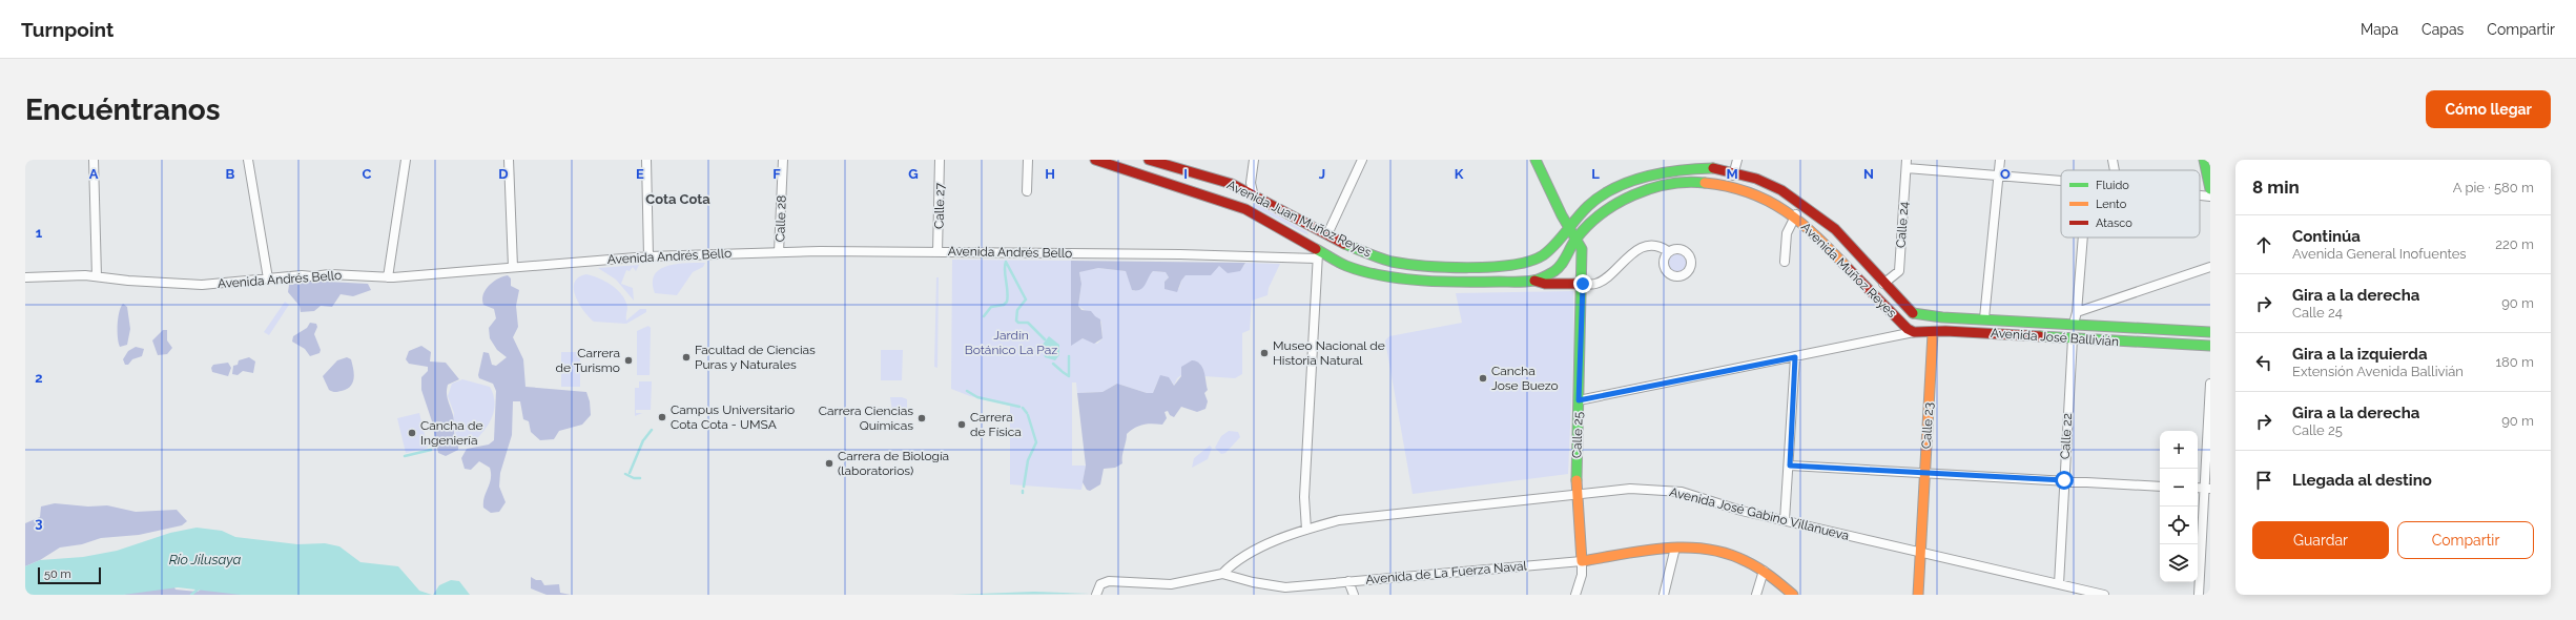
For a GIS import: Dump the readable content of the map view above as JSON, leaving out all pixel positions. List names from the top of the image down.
{
  "streets": {
    "main road": [
      "Avenida Juan Muñoz Reyes",
      "Avenida Muñoz Reyes",
      "Avenida José Ballivián",
      "Calle 23",
      "Calle 25",
      "Avenida de La Fuerza Naval"
    ],
    "street": [
      "Calle 27",
      "Calle 28",
      "Calle 24",
      "Avenida Andrés Bello",
      "Calle 22",
      "Avenida José Gabino Villanueva"
    ]
  },
  "crossings": [
    ["Calle 27", "Avenida Andrés Bello"],
    ["Calle 28", "Avenida Andrés Bello"],
    ["Avenida Juan Muñoz Reyes", "Calle 24"],
    ["Avenida Juan Muñoz Reyes", "Avenida Andrés Bello"],
    ["Avenida Juan Muñoz Reyes", "Avenida Muñoz Reyes"],
    ["Avenida Juan Muñoz Reyes", "Calle 25"],
    ["Calle 24", "Avenida Muñoz Reyes"],
    ["Avenida Muñoz Reyes", "Avenida José Ballivián"],
    ["Avenida José Ballivián", "Calle 23"],
    ["Avenida José Ballivián", "Calle 22"],
    ["Calle 23", "Avenida José Gabino Villanueva"],
    ["Calle 25", "Avenida José Gabino Villanueva"],
    ["Calle 25", "Avenida de La Fuerza Naval"],
    ["Calle 22", "Avenida José Gabino Villanueva"],
    ["Avenida José Gabino Villanueva", "Avenida de La Fuerza Naval"]
  ],
  "districts": ["Cota Cota"],
  "water": ["Río Jilusaya"],
  "parks": ["Jardín Botánico La Paz"],
  "places": [
    "Museo Nacional de Historia Natural",
    "Facultad de Ciencias Puras y Naturales",
    "Carrera de Turismo",
    "Cancha Jose Buezo",
    "Campus Universitario Cota Cota - UMSA",
    "Carrera Ciencias Químicas",
    "Carrera de Física",
    "Cancha de Ingeniería",
    "Carrera de Biología (laboratorios)"
  ],
  "legend": ["Fluido", "Lento", "Atasco"],
  "scale_bar": "50 m",
  "page": {
    "header": "Turnpoint",
    "nav": ["Mapa", "Capas", "Compartir"],
    "buttons": [
      "Cómo llegar",
      ["Guardar", "Compartir"]
    ],
    "title": "Encuéntranos",
    "heading": ["8 min", "A pie · 580 m"],
    "list": [
      ["Continúa", "Avenida General Inofuentes", "220 m"],
      ["Gira a la derecha", "Calle 24", "90 m"],
      ["Gira a la izquierda", "Extensión Avenida Ballivián", "180 m"],
      ["Gira a la derecha", "Calle 25", "90 m"],
      "Llegada al destino"
    ],
    "map_buttons": ["+", "−"],
    "scale": "50 m"
  },
  "grid": {
    "columns": [
      "A",
      "B",
      "C",
      "D",
      "E",
      "F",
      "G",
      "H",
      "I",
      "J",
      "K",
      "L",
      "M",
      "N",
      "O"
    ],
    "rows": ["1", "2", "3"]
  }
}
